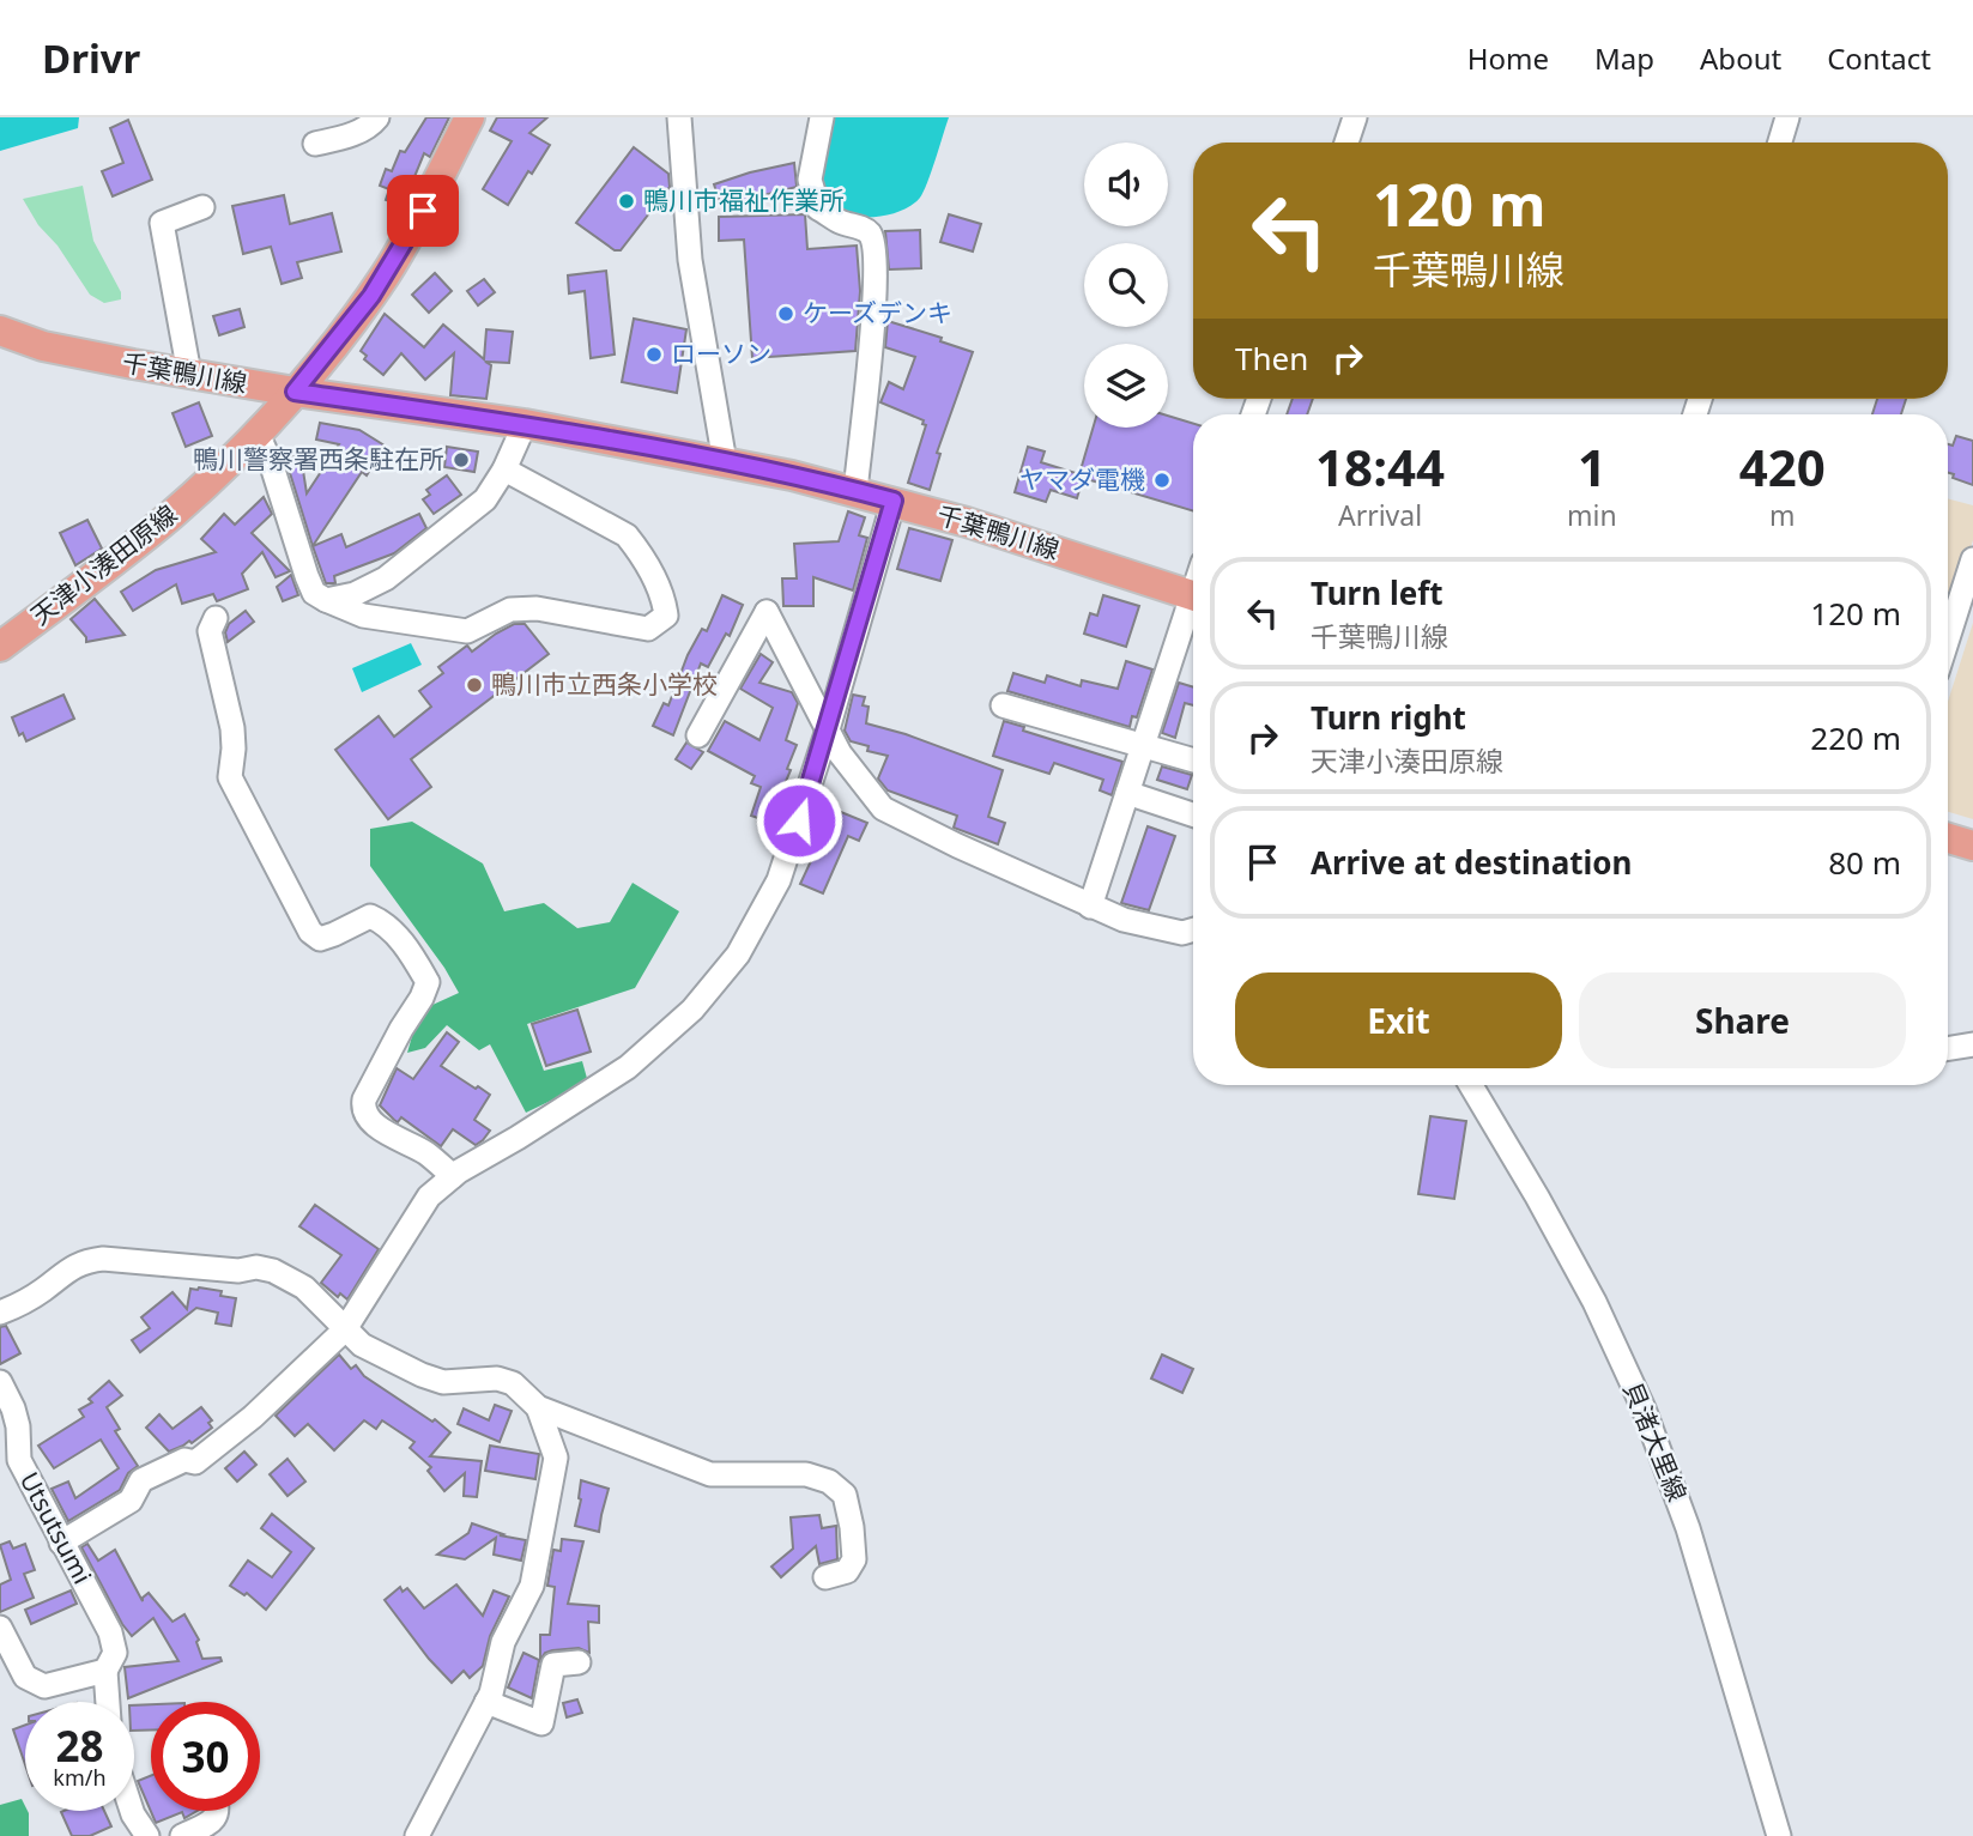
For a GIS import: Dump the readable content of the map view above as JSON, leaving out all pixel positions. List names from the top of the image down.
{
  "streets": {
    "main road": ["千葉鴨川線", "天津小湊田原線"],
    "street": ["貝渚大里線", "Utsutsumi"]
  },
  "crossings": [
    ["千葉鴨川線", "天津小湊田原線"]
  ],
  "places": [
    "鴨川市福祉作業所",
    "ケーズデンキ",
    "ローソン",
    "鴨川警察署西条駐在所",
    "ヤマダ電機",
    "鴨川市立西条小学校"
  ],
  "page": {
    "header": "Drivr",
    "nav": [
      "Home",
      "Map",
      "About",
      "Contact"
    ],
    "turn": ["120 m", "千葉鴨川線"],
    "then": "Then",
    "eta": [
      "18:44",
      "Arrival",
      "1",
      "min",
      "420",
      "m"
    ],
    "list": [
      {
        "name": "Turn left",
        "note": "千葉鴨川線",
        "value": "120 m"
      },
      {
        "name": "Turn right",
        "note": "天津小湊田原線",
        "value": "220 m"
      },
      {
        "name": "Arrive at destination",
        "value": "80 m"
      }
    ],
    "buttons": ["Exit", "Share"],
    "speed": "28 km/h",
    "limit": "30"
  }
}
